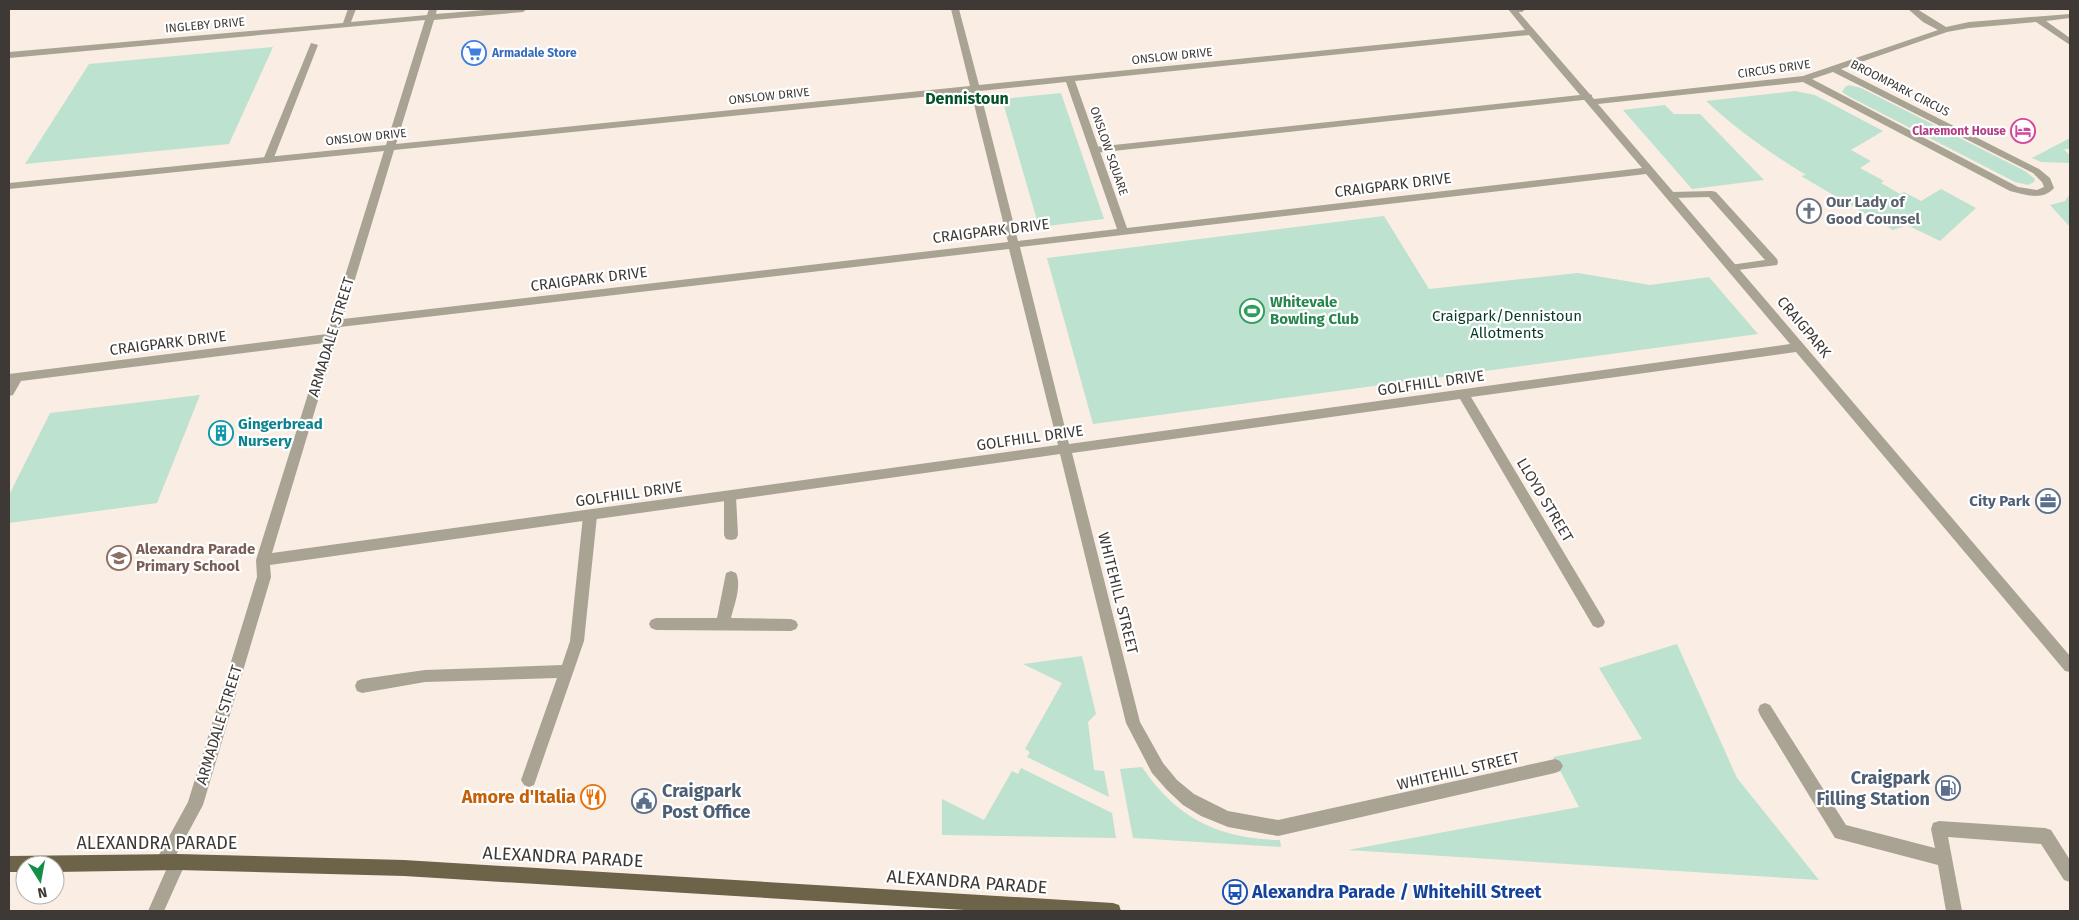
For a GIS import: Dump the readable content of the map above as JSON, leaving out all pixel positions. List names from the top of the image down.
{
  "streets": {
    "main road": ["ALEXANDRA PARADE"],
    "street": [
      "INGLEBY DRIVE",
      "ONSLOW DRIVE",
      "CIRCUS DRIVE",
      "BROOMPARK CIRCUS",
      "ONSLOW SQUARE",
      "CRAIGPARK DRIVE",
      "CRAIGPARK",
      "ARMADALE STREET",
      "GOLFHILL DRIVE",
      "LLOYD STREET",
      "WHITEHILL STREET"
    ]
  },
  "crossings": [
    ["INGLEBY DRIVE", "ARMADALE STREET"],
    ["ONSLOW DRIVE", "ONSLOW SQUARE"],
    ["ONSLOW DRIVE", "CRAIGPARK"],
    ["ONSLOW DRIVE", "ARMADALE STREET"],
    ["ONSLOW DRIVE", "WHITEHILL STREET"],
    ["CIRCUS DRIVE", "BROOMPARK CIRCUS"],
    ["CIRCUS DRIVE", "ONSLOW SQUARE"],
    ["CIRCUS DRIVE", "CRAIGPARK"],
    ["ONSLOW SQUARE", "CRAIGPARK DRIVE"],
    ["CRAIGPARK DRIVE", "CRAIGPARK"],
    ["CRAIGPARK DRIVE", "ARMADALE STREET"],
    ["CRAIGPARK DRIVE", "WHITEHILL STREET"],
    ["CRAIGPARK", "GOLFHILL DRIVE"],
    ["ARMADALE STREET", "GOLFHILL DRIVE"],
    ["ARMADALE STREET", "ALEXANDRA PARADE"],
    ["GOLFHILL DRIVE", "LLOYD STREET"],
    ["GOLFHILL DRIVE", "WHITEHILL STREET"]
  ],
  "districts": ["Dennistoun"],
  "parks": ["Craigpark/Dennistoun Allotments"],
  "places": {
    "supermarket": ["Armadale Store"],
    "hotel": ["Claremont House"],
    "church": ["Our Lady of Good Counsel"],
    "sports": ["Whitevale Bowling Club"],
    "building": ["Gingerbread Nursery"],
    "office": ["City Park"],
    "school or university": ["Alexandra Parade Primary School"],
    "fuel station": ["Craigpark Filling Station"],
    "restaurant": ["Amore d'Italia"],
    "public building": ["Craigpark Post Office"],
    "bus stop": ["Alexandra Parade / Whitehill Street"]
  },
  "north": "bottom"
}
